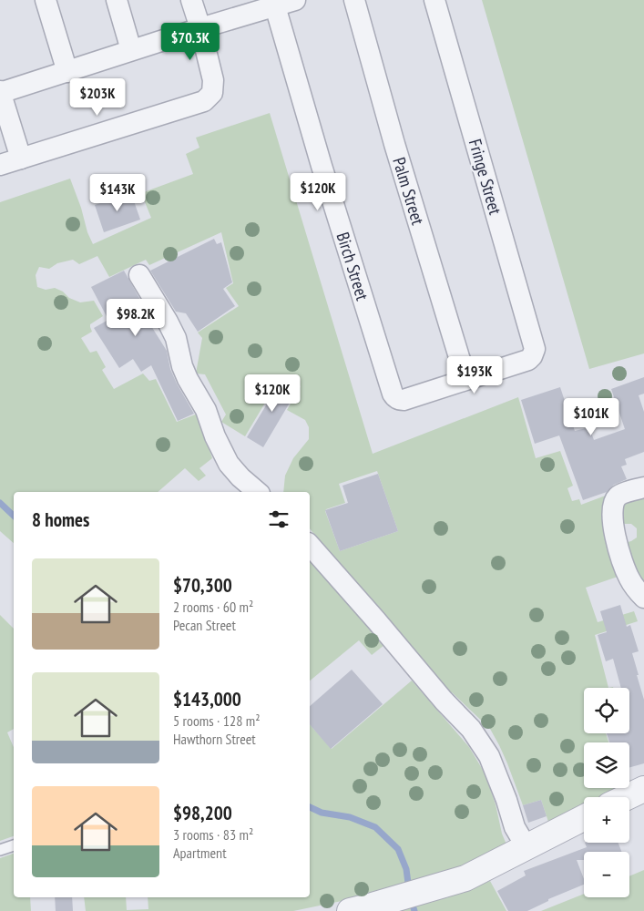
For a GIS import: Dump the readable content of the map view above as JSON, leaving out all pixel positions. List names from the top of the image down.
{
  "streets": {
    "street": ["Fringe Street", "Palm Street", "Birch Street"]
  },
  "crossings": [
    ["Fringe Street", "Palm Street"],
    ["Fringe Street", "Birch Street"],
    ["Palm Street", "Birch Street"]
  ],
  "page": {
    "price": [
      "$70.3K",
      "$203K",
      "$120K",
      "$143K",
      "$98.2K",
      "$193K",
      "$120K",
      "$101K"
    ],
    "heading": "8 homes",
    "list": [
      {
        "name": "$70,300",
        "note": "2 rooms · 60 m² · Pecan Street"
      },
      {
        "name": "$143,000",
        "note": "5 rooms · 128 m² · Hawthorn Street"
      },
      {
        "name": "$98,200",
        "note": "3 rooms · 83 m² · Apartment"
      }
    ],
    "map_buttons": ["+", "−"]
  }
}
